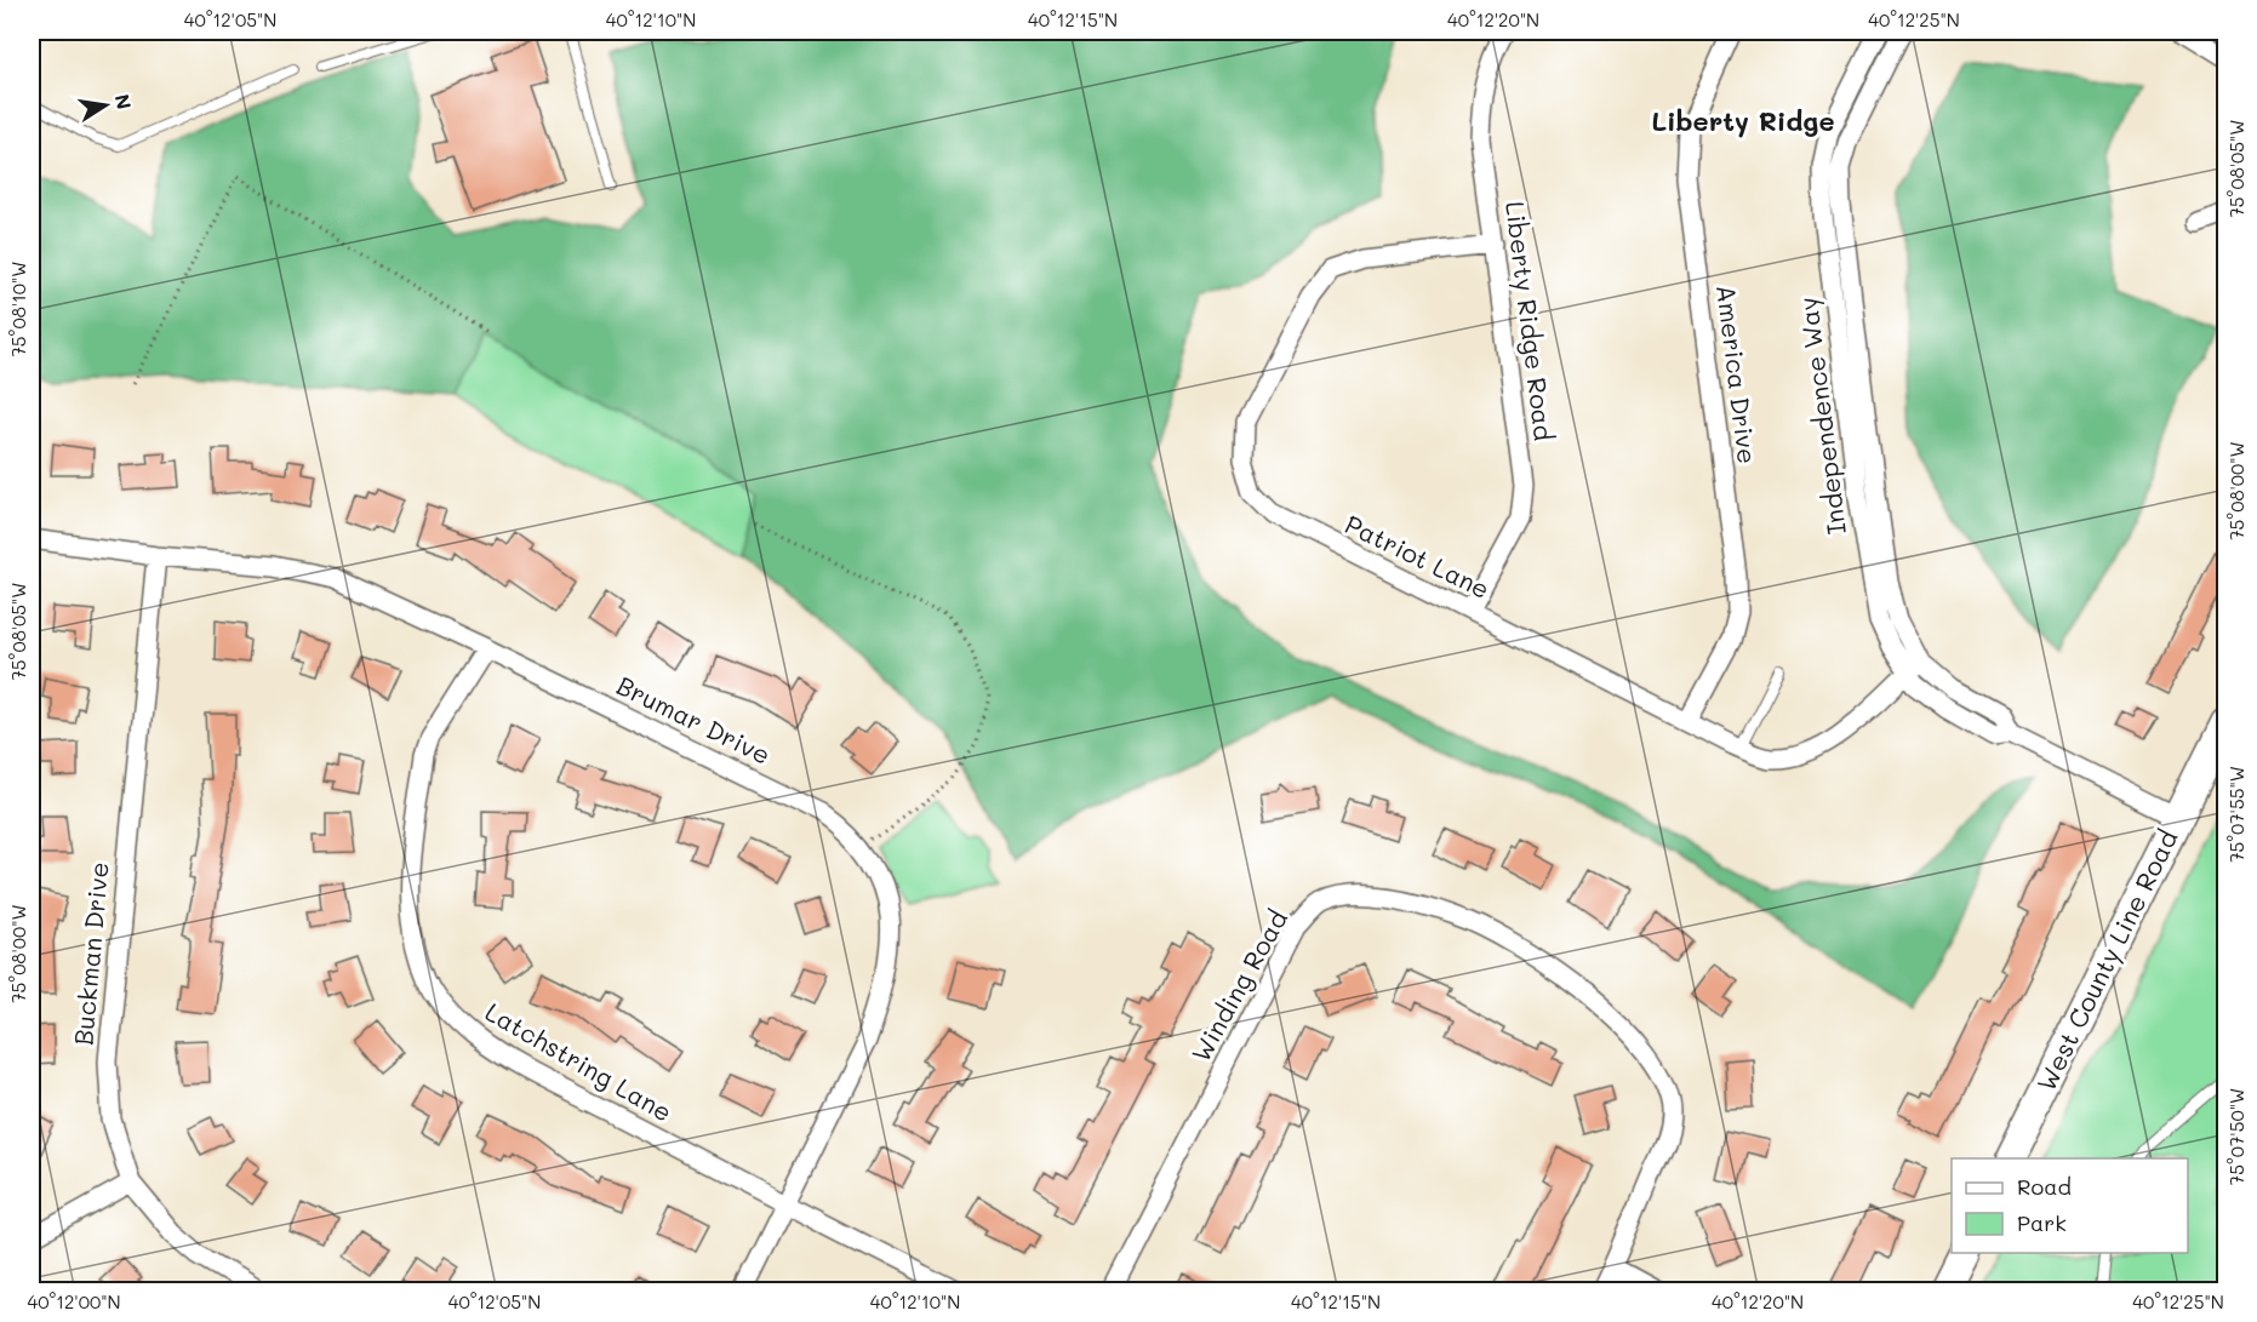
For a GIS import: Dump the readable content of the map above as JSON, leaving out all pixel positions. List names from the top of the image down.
{
  "streets": {
    "main road": ["West County Line Road"],
    "street": [
      "Liberty Ridge Road",
      "America Drive",
      "Independence Way",
      "Patriot Lane",
      "Brumar Drive",
      "Buckman Drive",
      "Winding Road",
      "Latchstring Lane"
    ]
  },
  "crossings": [
    ["Liberty Ridge Road", "Patriot Lane"],
    ["America Drive", "Patriot Lane"],
    ["Independence Way", "Patriot Lane"],
    ["Independence Way", "West County Line Road"],
    ["Brumar Drive", "Buckman Drive"],
    ["Brumar Drive", "Latchstring Lane"]
  ],
  "districts": ["Liberty Ridge"],
  "legend": ["Road", "Park"],
  "north": "right",
  "coordinates": [
    "40°12'05\"N",
    "40°12'10\"N",
    "40°12'15\"N",
    "40°12'20\"N",
    "40°12'25\"N",
    "75°08'05\"W",
    "75°08'10\"W",
    "75°08'00\"W",
    "75°07'55\"W",
    "75°07'50\"W",
    "40°12'00\"N"
  ]
}
